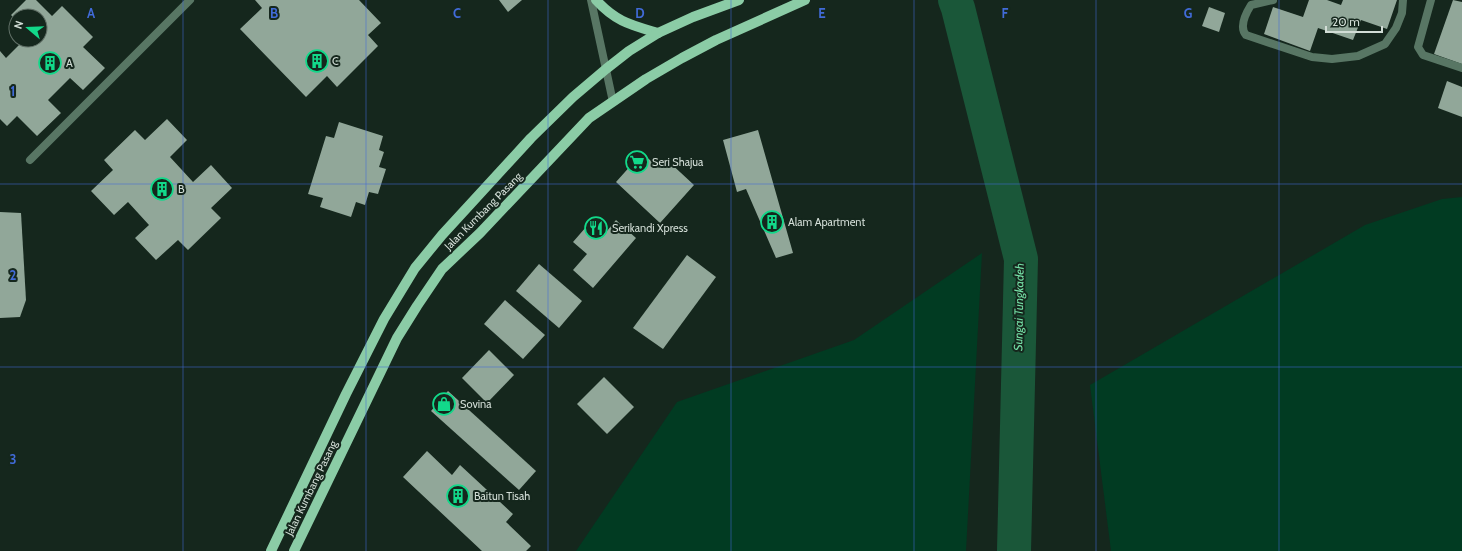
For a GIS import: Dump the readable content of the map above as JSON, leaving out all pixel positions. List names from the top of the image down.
{
  "streets": {
    "main road": ["Jalan Kumbang Pasang"]
  },
  "water": ["Sungai Tungkadeh"],
  "places": {
    "building": [
      "C",
      "A",
      "B",
      "Alam Apartment",
      "Baitun Tisah"
    ],
    "supermarket": ["Seri Shajua"],
    "restaurant": ["Serikandi Xpress"],
    "shop": ["Sovina"]
  },
  "scale_bar": "20 m",
  "north": "left",
  "grid": {
    "columns": [
      "A",
      "B",
      "C",
      "D",
      "E",
      "F",
      "G"
    ],
    "rows": ["1", "2", "3"]
  }
}
